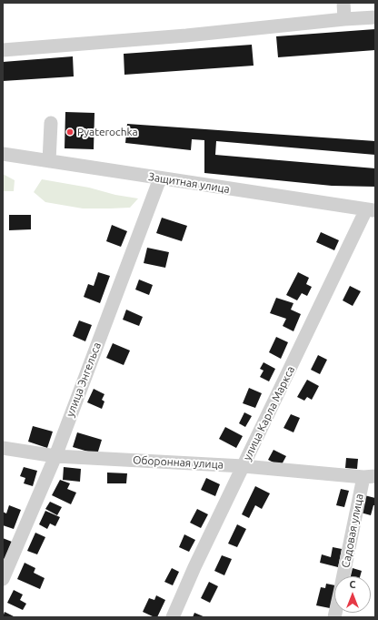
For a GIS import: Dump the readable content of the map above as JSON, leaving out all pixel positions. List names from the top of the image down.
{
  "streets": {
    "street": [
      "Защитная улица",
      "улица Энгельса",
      "улица Карла Маркса",
      "Оборонная улица",
      "Садовая улица"
    ]
  },
  "crossings": [
    ["Защитная улица", "улица Энгельса"],
    ["Защитная улица", "улица Карла Маркса"],
    ["улица Энгельса", "Оборонная улица"],
    ["улица Карла Маркса", "Оборонная улица"],
    ["Оборонная улица", "Садовая улица"]
  ],
  "places": ["Pyaterochka"],
  "north": "top"
}
